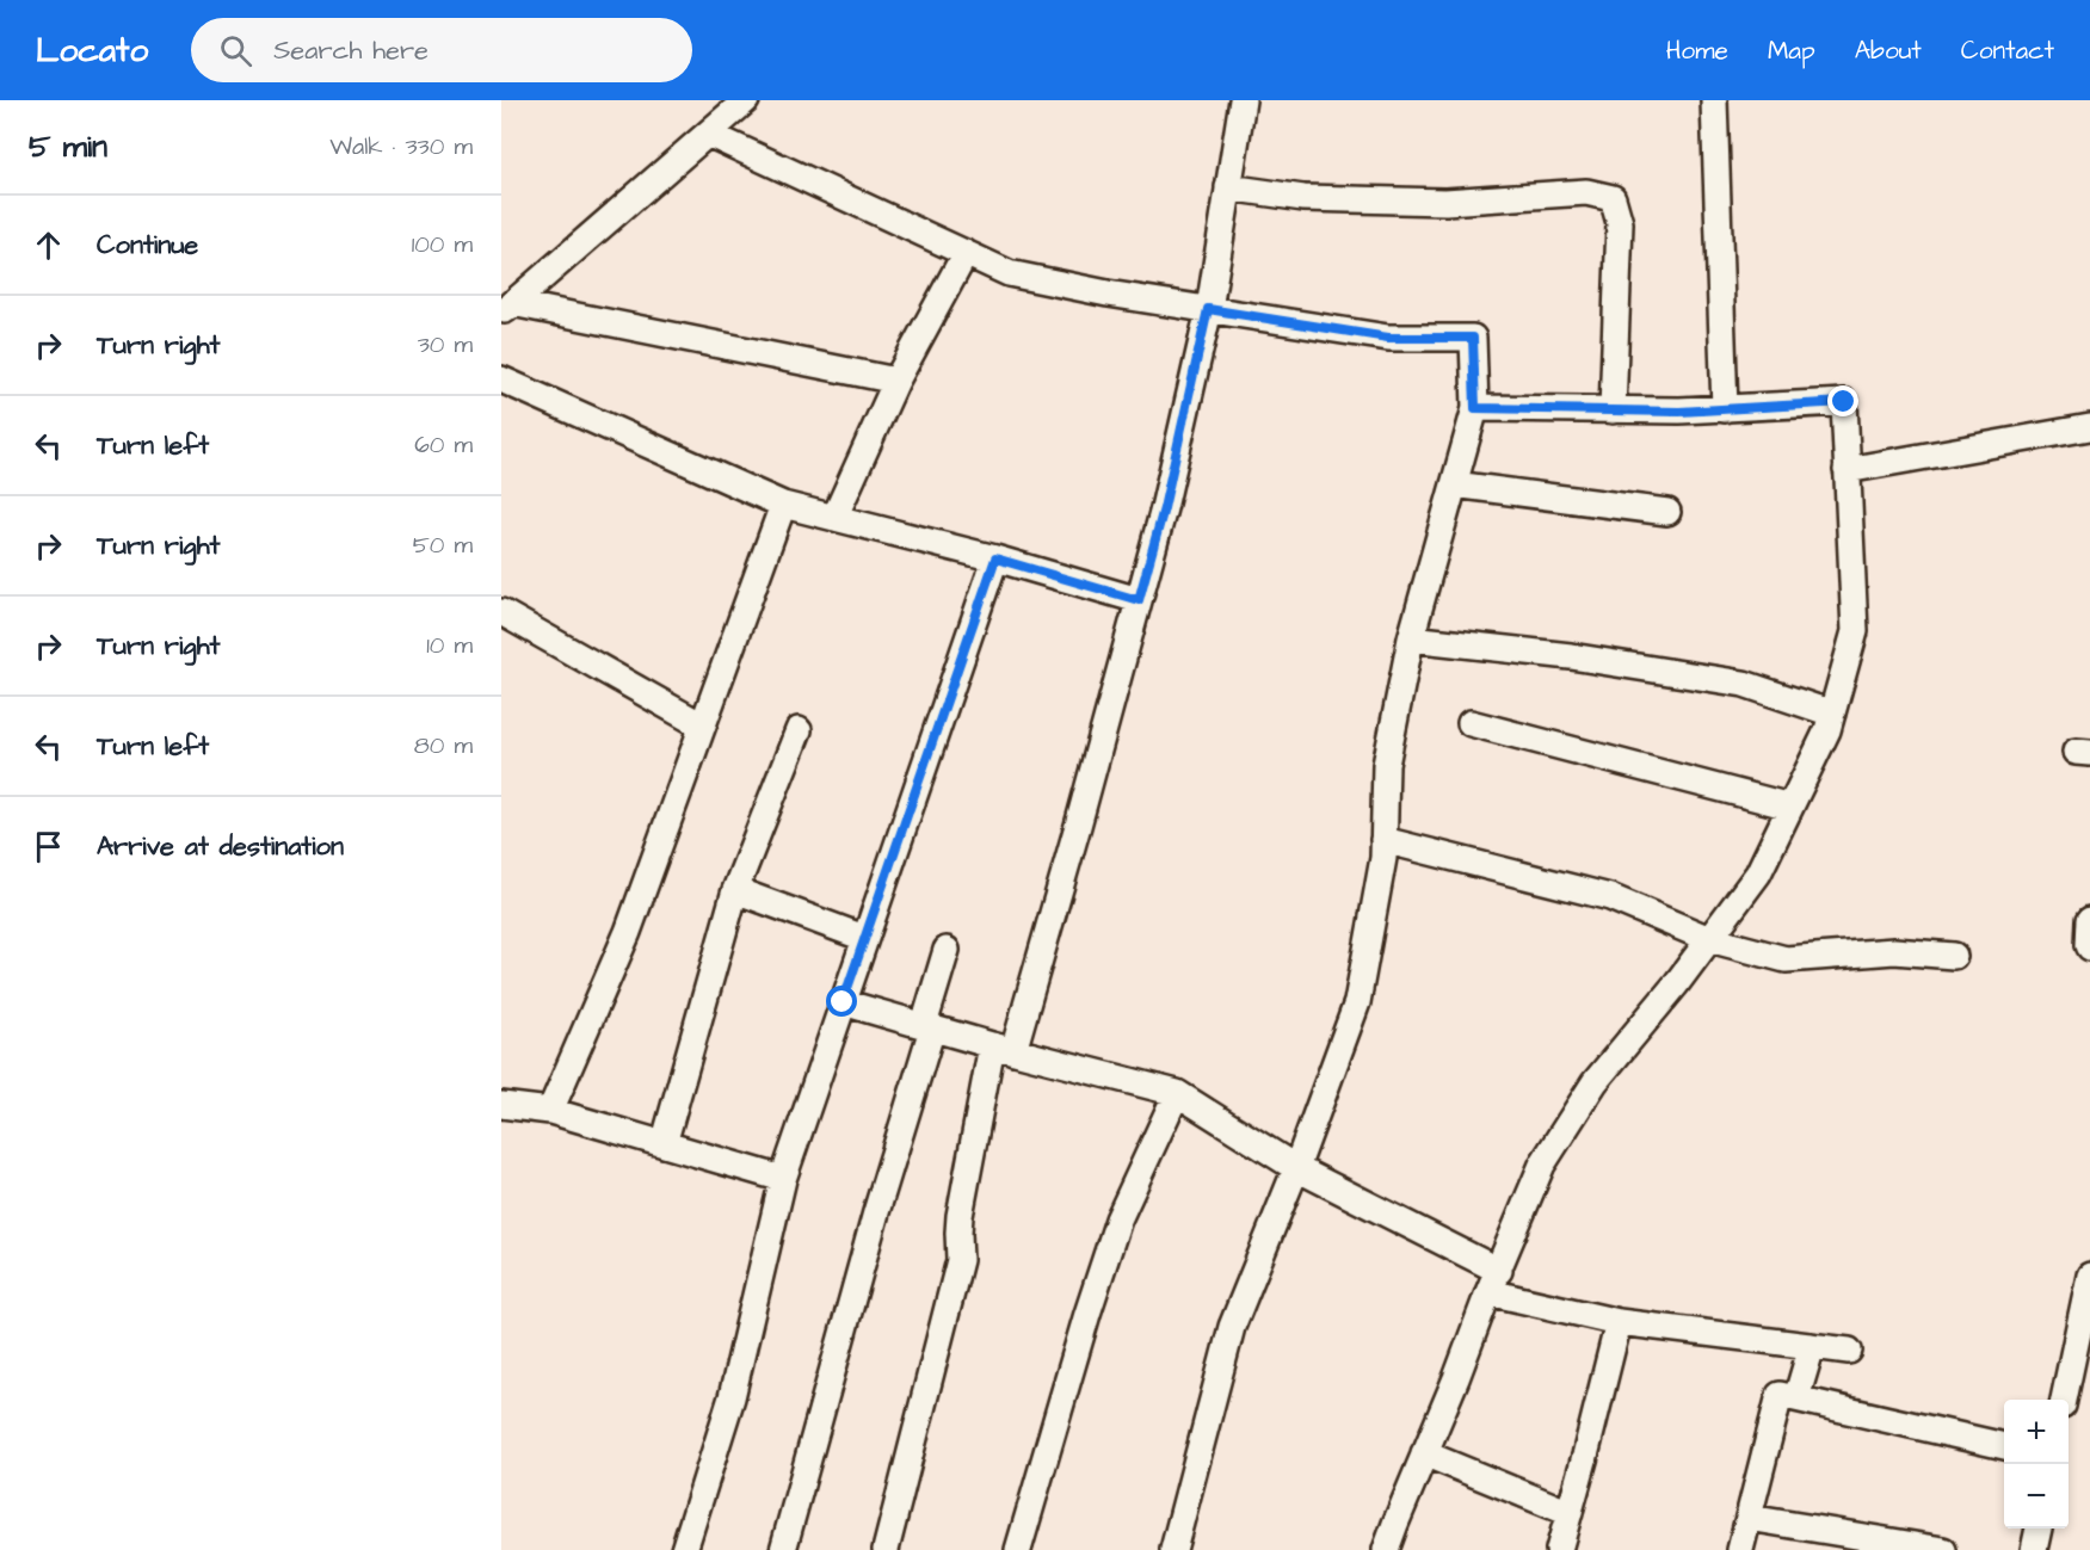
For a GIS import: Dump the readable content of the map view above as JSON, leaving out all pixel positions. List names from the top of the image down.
{
  "page": {
    "header": "Locato",
    "search": "Search here",
    "nav": [
      "Home",
      "Map",
      "About",
      "Contact"
    ],
    "heading": ["5 min", "Walk · 330 m"],
    "list": [
      ["Continue", "100 m"],
      ["Turn right", "30 m"],
      ["Turn left", "60 m"],
      ["Turn right", "50 m"],
      ["Turn right", "10 m"],
      ["Turn left", "80 m"],
      "Arrive at destination"
    ],
    "map_buttons": ["+", "−"]
  }
}
